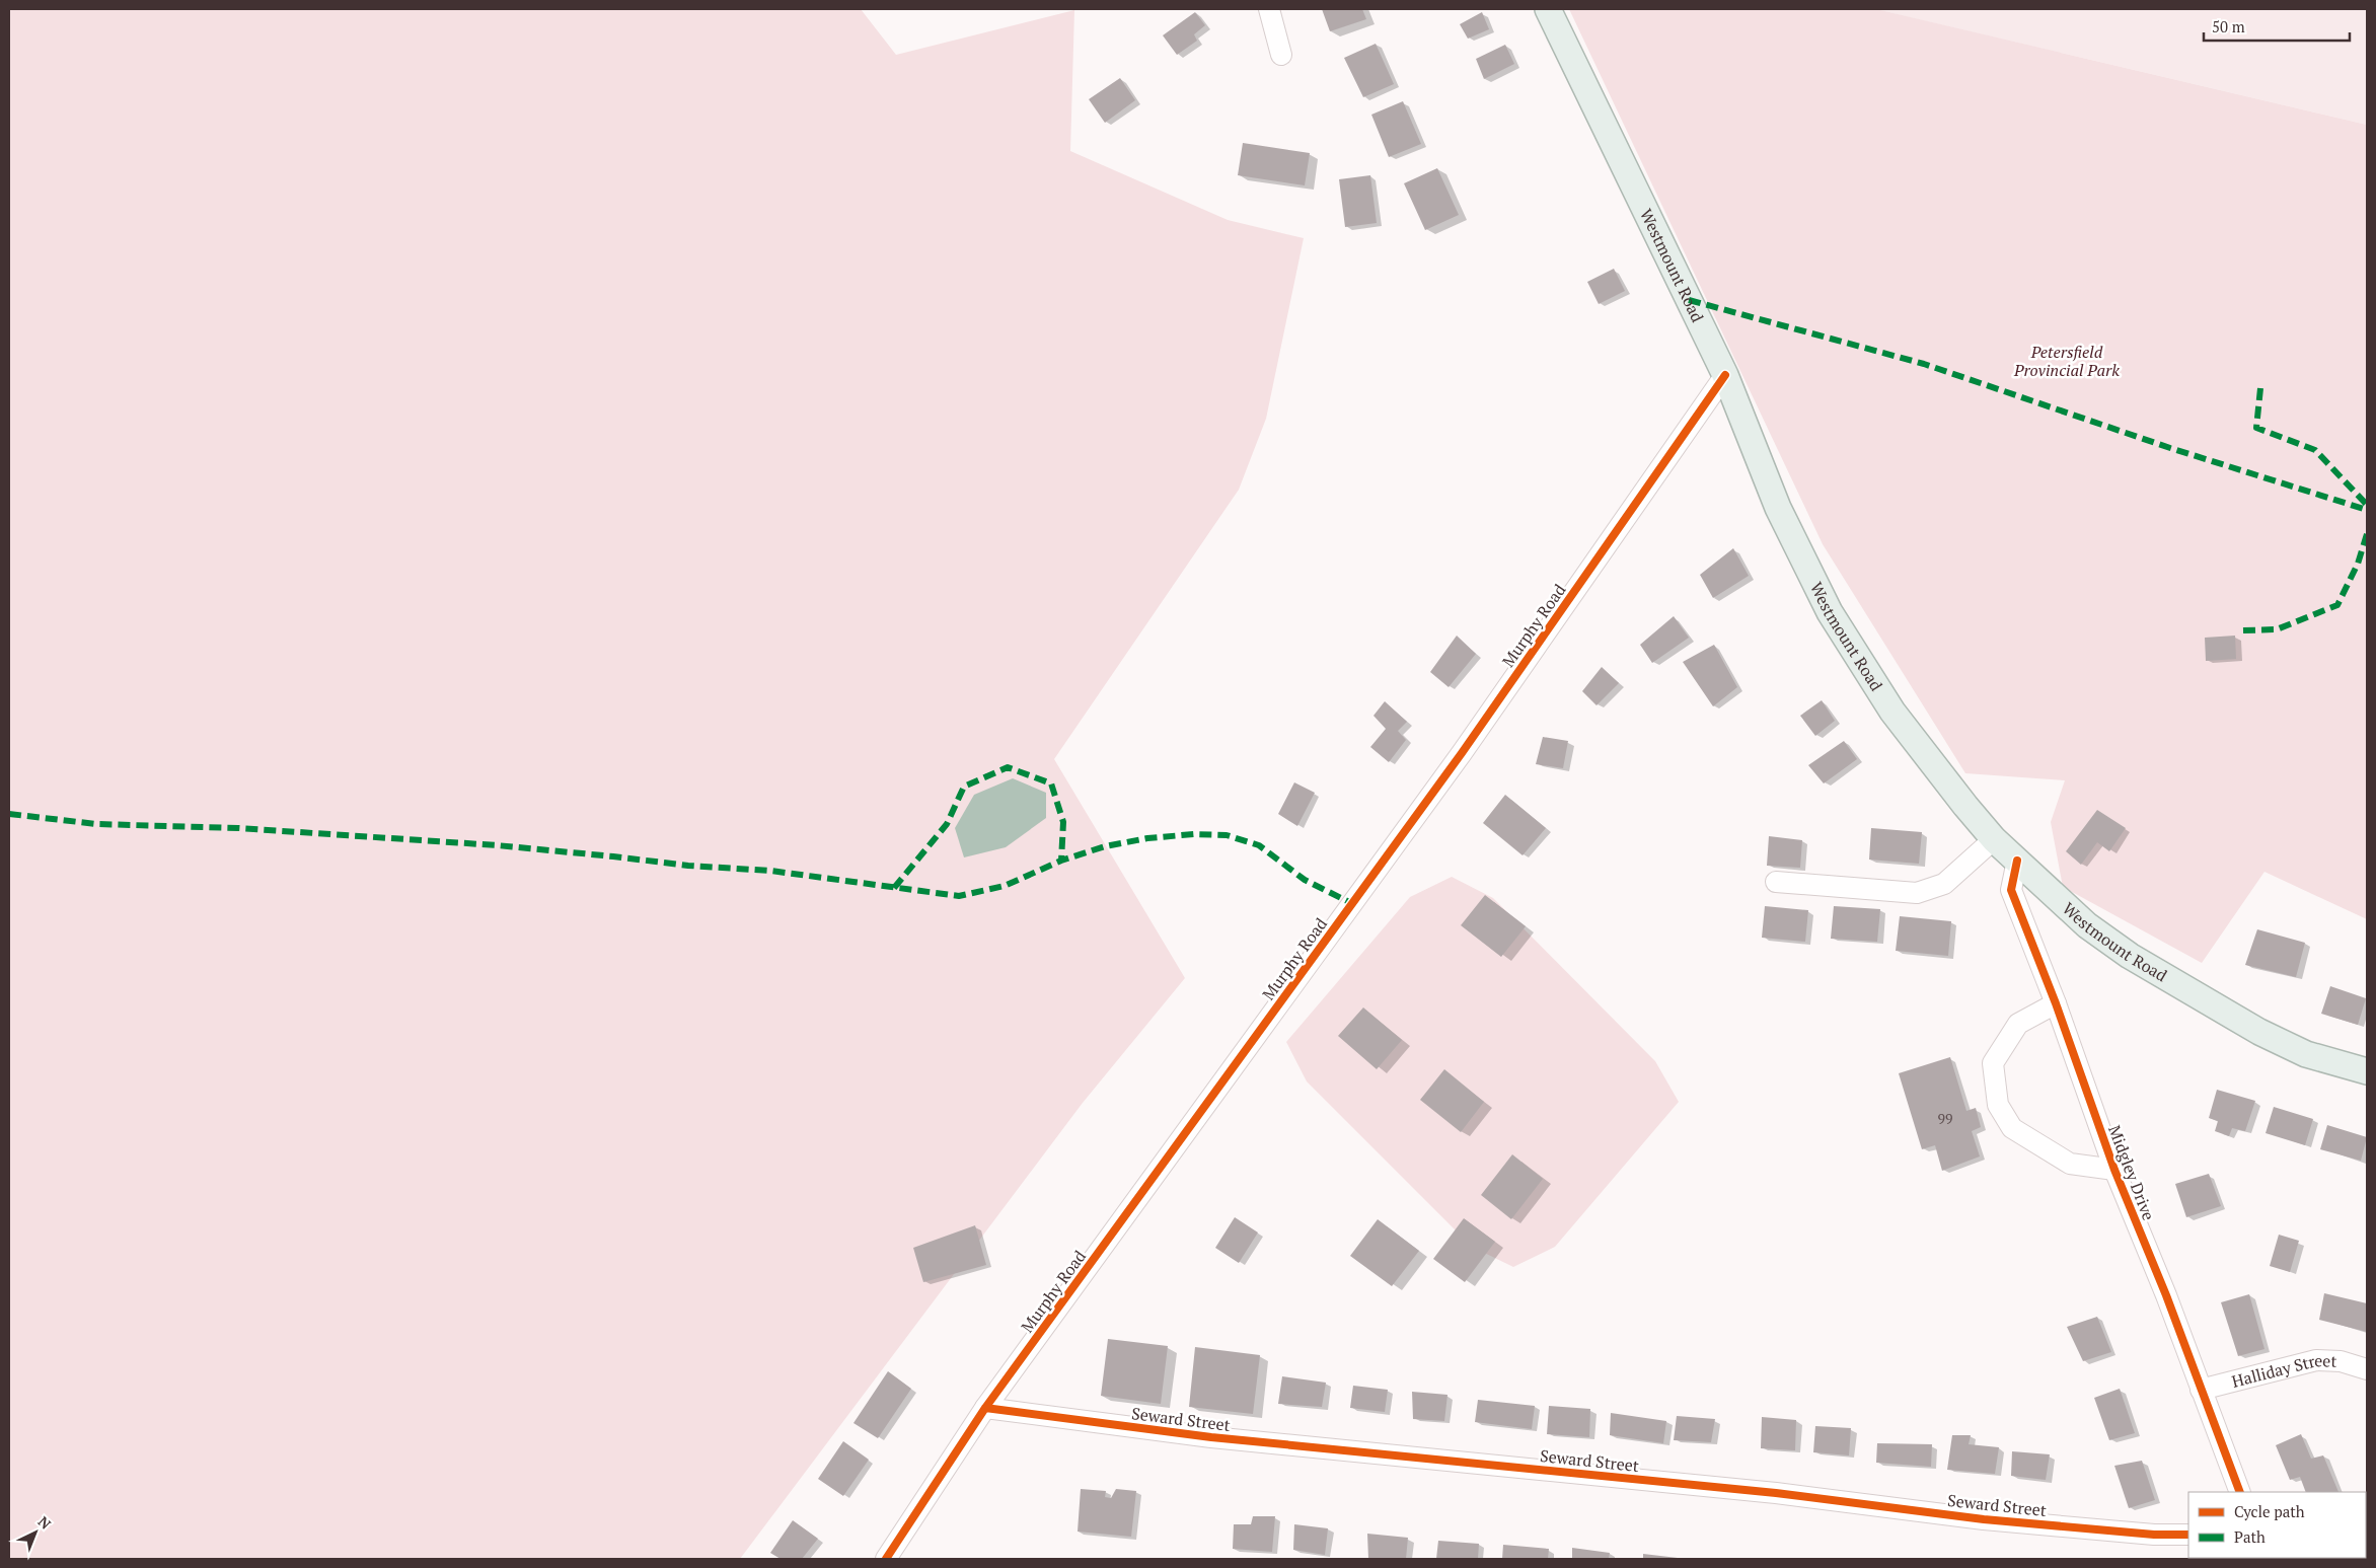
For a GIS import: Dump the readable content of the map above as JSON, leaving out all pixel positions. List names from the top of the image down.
{
  "streets": {
    "main road": ["Westmount Road"],
    "street": [
      "Murphy Road",
      "Midgley Drive",
      "Halliday Street",
      "Seward Street"
    ]
  },
  "crossings": [
    ["Westmount Road", "Murphy Road"],
    ["Westmount Road", "Midgley Drive"],
    ["Murphy Road", "Seward Street"],
    ["Midgley Drive", "Halliday Street"]
  ],
  "parks": ["Petersfield Provincial Park"],
  "house_numbers": ["99"],
  "legend": ["Cycle path", "Path"],
  "scale_bar": "50 m",
  "north": "top right"
}
